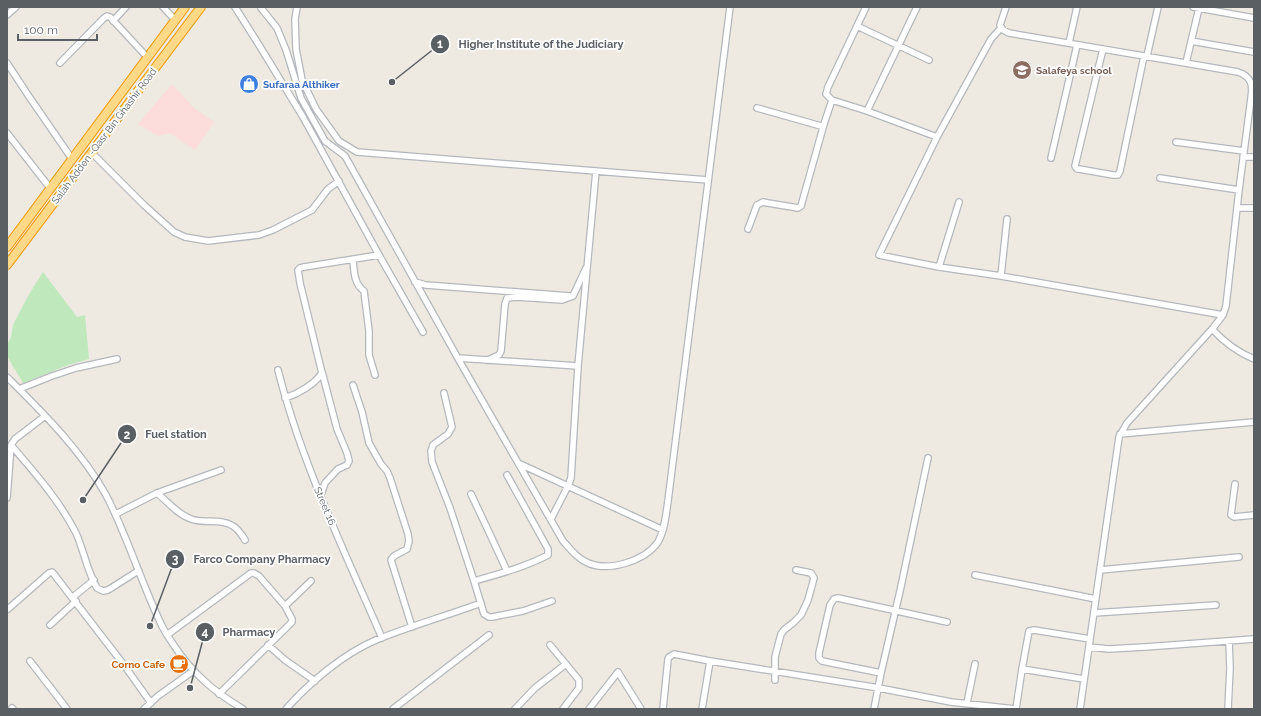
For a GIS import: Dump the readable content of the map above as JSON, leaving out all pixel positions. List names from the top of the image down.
{
  "streets": {
    "highway": ["Salah Adden -Qasr Bin Ghashir Road"],
    "street": ["Street 16"]
  },
  "places": {
    "school or university": ["Salafeya school"],
    "other": [
      "Higher Institute of the Judiciary",
      "Fuel station",
      "Farco Company Pharmacy",
      "Pharmacy"
    ],
    "shop": ["Sufaraa Althiker"],
    "cafe": ["Corno Cafe"]
  },
  "scale_bar": "100 m"
}
